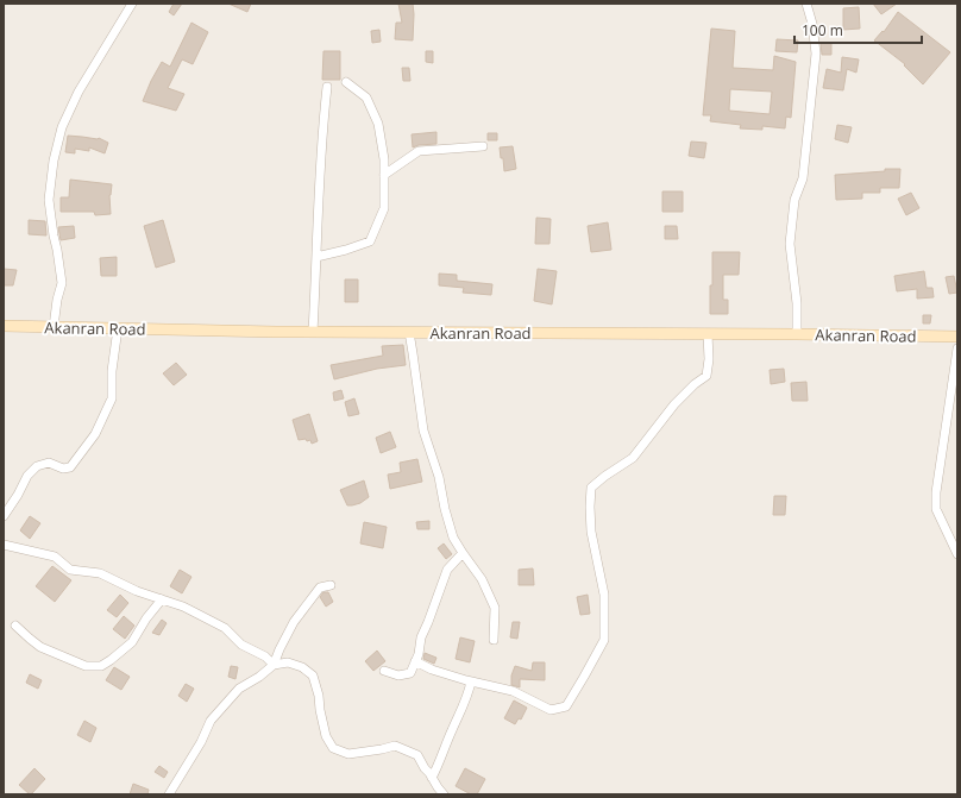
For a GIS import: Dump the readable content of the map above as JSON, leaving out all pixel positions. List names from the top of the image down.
{
  "streets": {
    "main road": ["Akanran Road"]
  },
  "scale_bar": "100 m"
}
